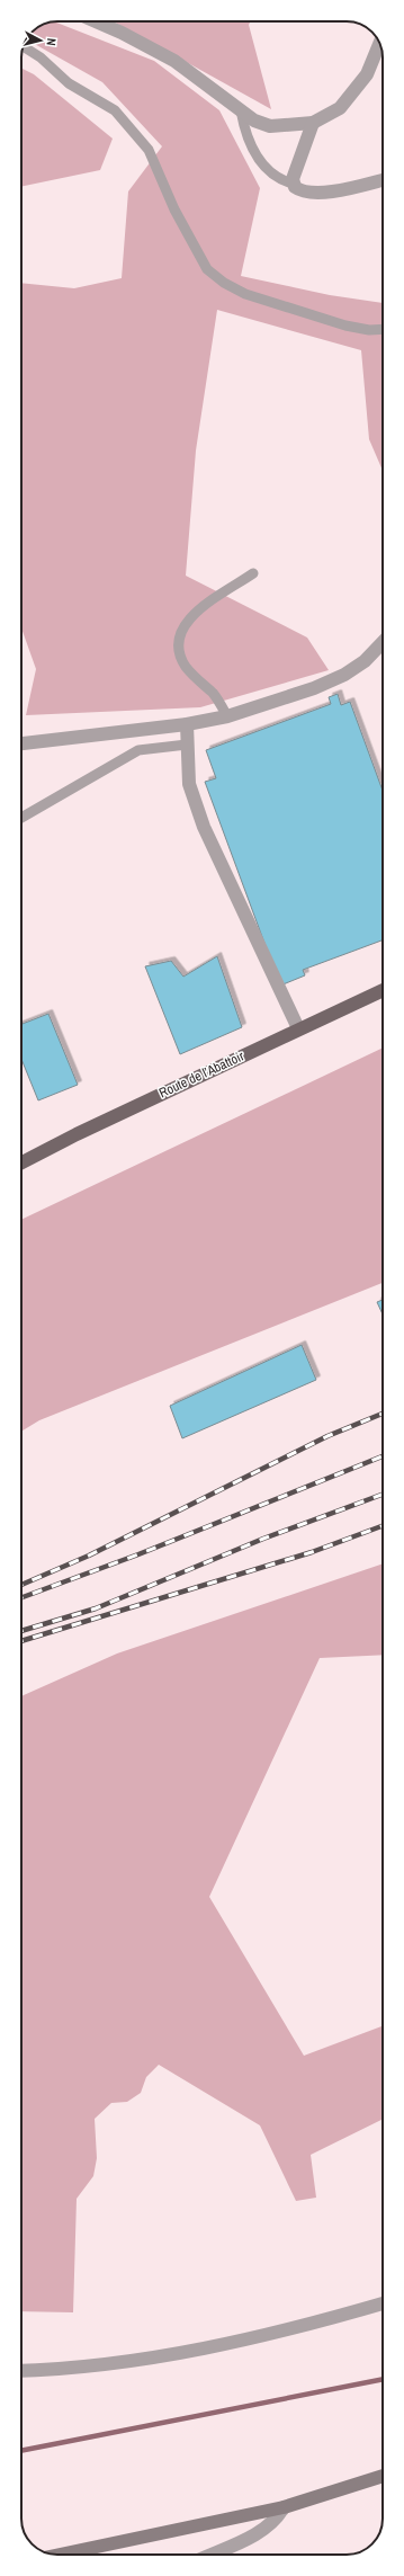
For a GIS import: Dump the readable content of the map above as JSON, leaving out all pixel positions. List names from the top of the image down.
{
  "streets": {
    "main road": ["Route de l’Abattoir"]
  },
  "north": "right"
}
